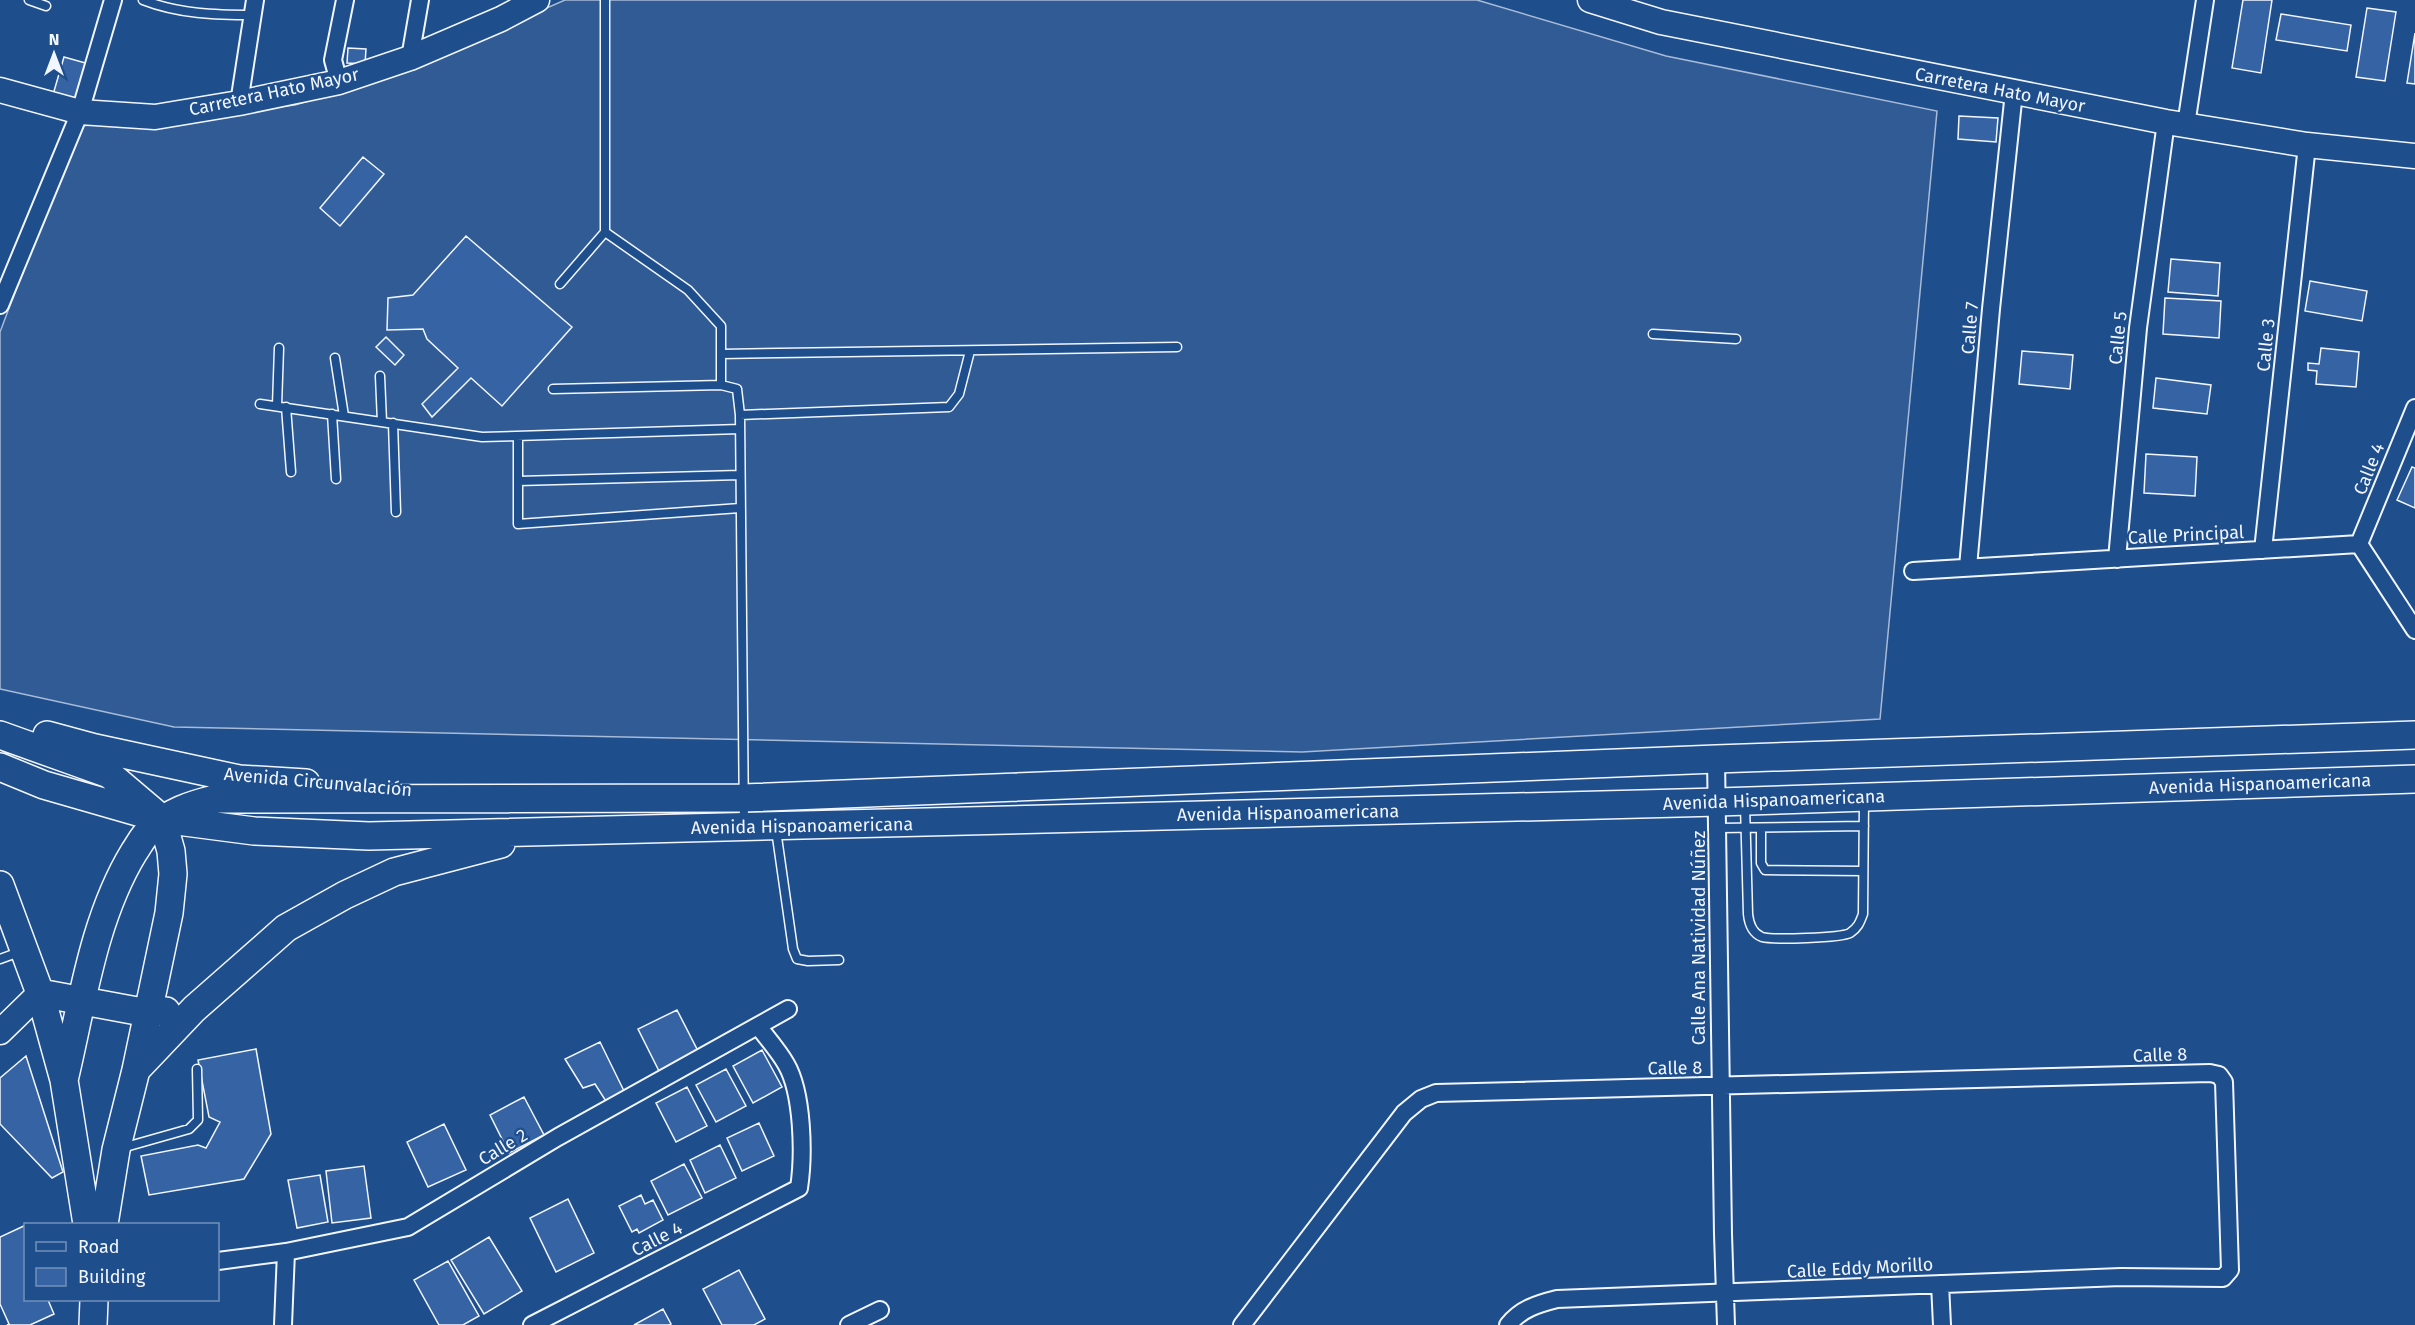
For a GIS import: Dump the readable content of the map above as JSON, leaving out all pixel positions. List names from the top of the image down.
{
  "streets": {
    "main road": ["Avenida Circunvalación", "Avenida Hispanoamericana"],
    "street": [
      "Carretera Hato Mayor",
      "Calle 7",
      "Calle 5",
      "Calle 3",
      "Calle 4",
      "Calle Principal",
      "Calle Ana Natividad Núñez",
      "Calle 8",
      "Calle 2",
      "Calle Eddy Morillo"
    ]
  },
  "crossings": [
    ["Carretera Hato Mayor", "Calle 7"],
    ["Carretera Hato Mayor", "Calle 5"],
    ["Carretera Hato Mayor", "Calle 3"],
    ["Calle 7", "Calle Principal"],
    ["Calle 5", "Calle Principal"],
    ["Calle 3", "Calle Principal"],
    ["Calle 4", "Calle Principal"],
    ["Calle 4", "Calle 2"],
    ["Avenida Circunvalación", "Avenida Hispanoamericana"],
    ["Avenida Hispanoamericana", "Calle Ana Natividad Núñez"],
    ["Calle Ana Natividad Núñez", "Calle 8"],
    ["Calle Ana Natividad Núñez", "Calle Eddy Morillo"],
    ["Calle 8", "Calle Eddy Morillo"]
  ],
  "legend": ["Road", "Building"],
  "north": "top"
}
